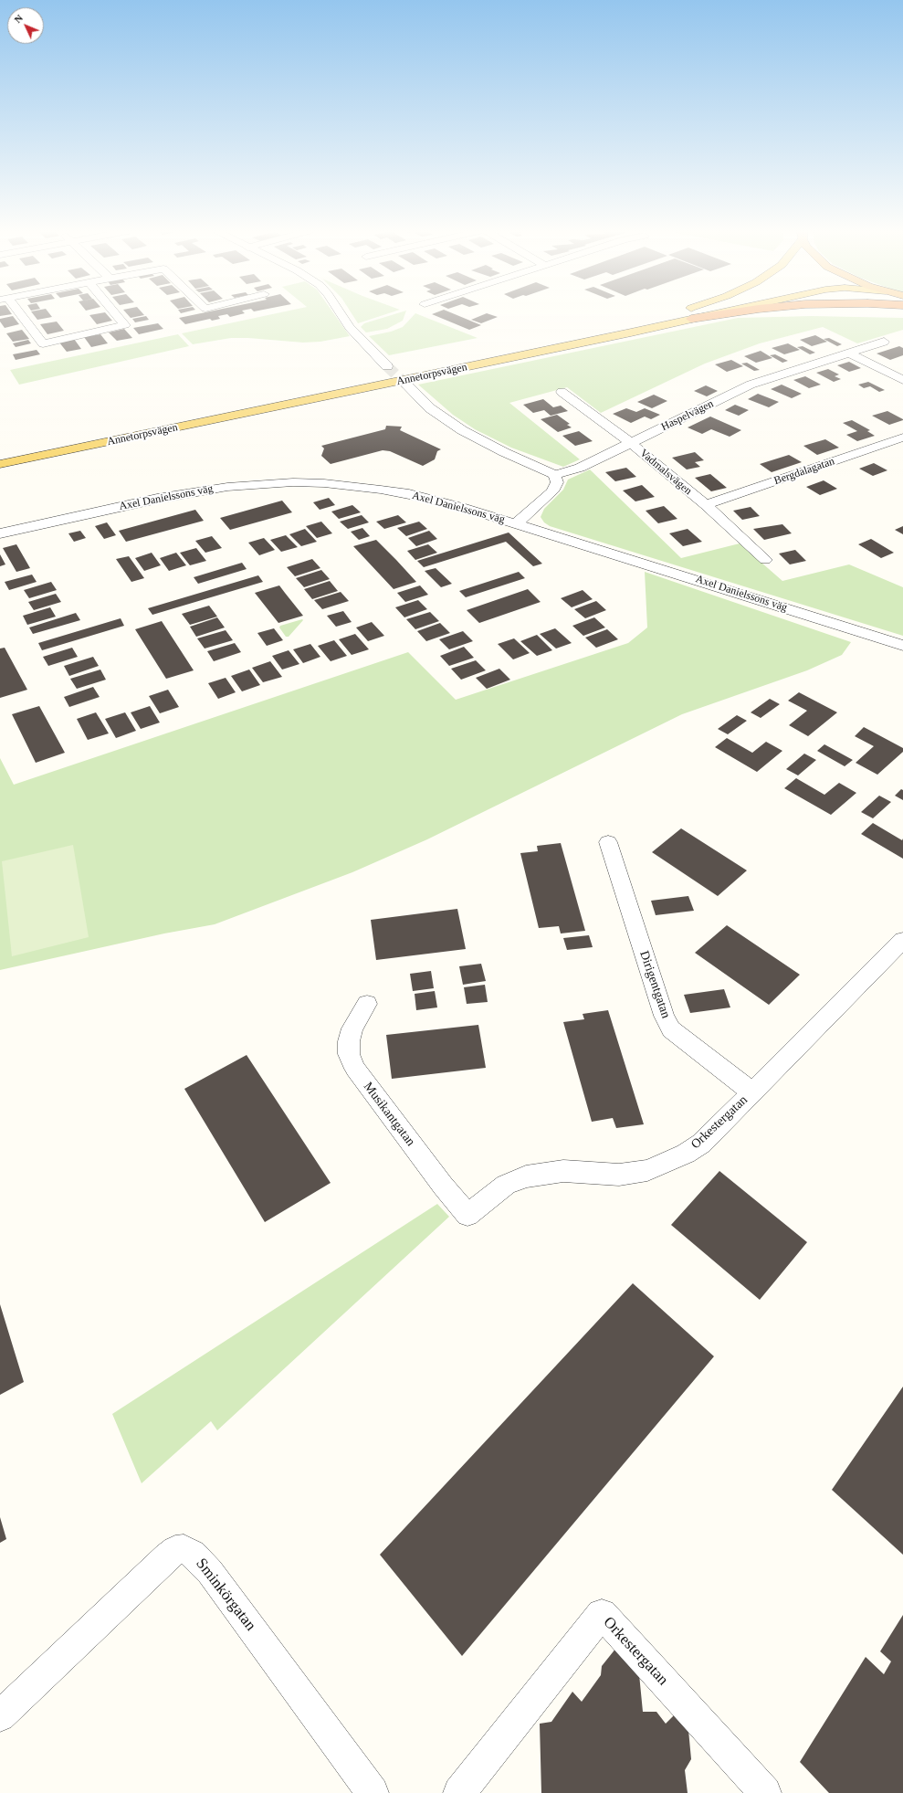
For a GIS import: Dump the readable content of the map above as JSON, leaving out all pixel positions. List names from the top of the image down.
{
  "streets": {
    "main road": ["Annetorpsvägen"],
    "street": [
      "Haspelvägen",
      "Bergdalagatan",
      "Vadmalsvägen",
      "Axel Danielssons väg",
      "Dirigentgatan",
      "Musikantgatan",
      "Orkestergatan",
      "Sminkörgatan"
    ]
  },
  "crossings": [
    ["Haspelvägen", "Vadmalsvägen"],
    ["Bergdalagatan", "Vadmalsvägen"],
    ["Dirigentgatan", "Orkestergatan"],
    ["Musikantgatan", "Orkestergatan"]
  ],
  "north": "top left"
}
